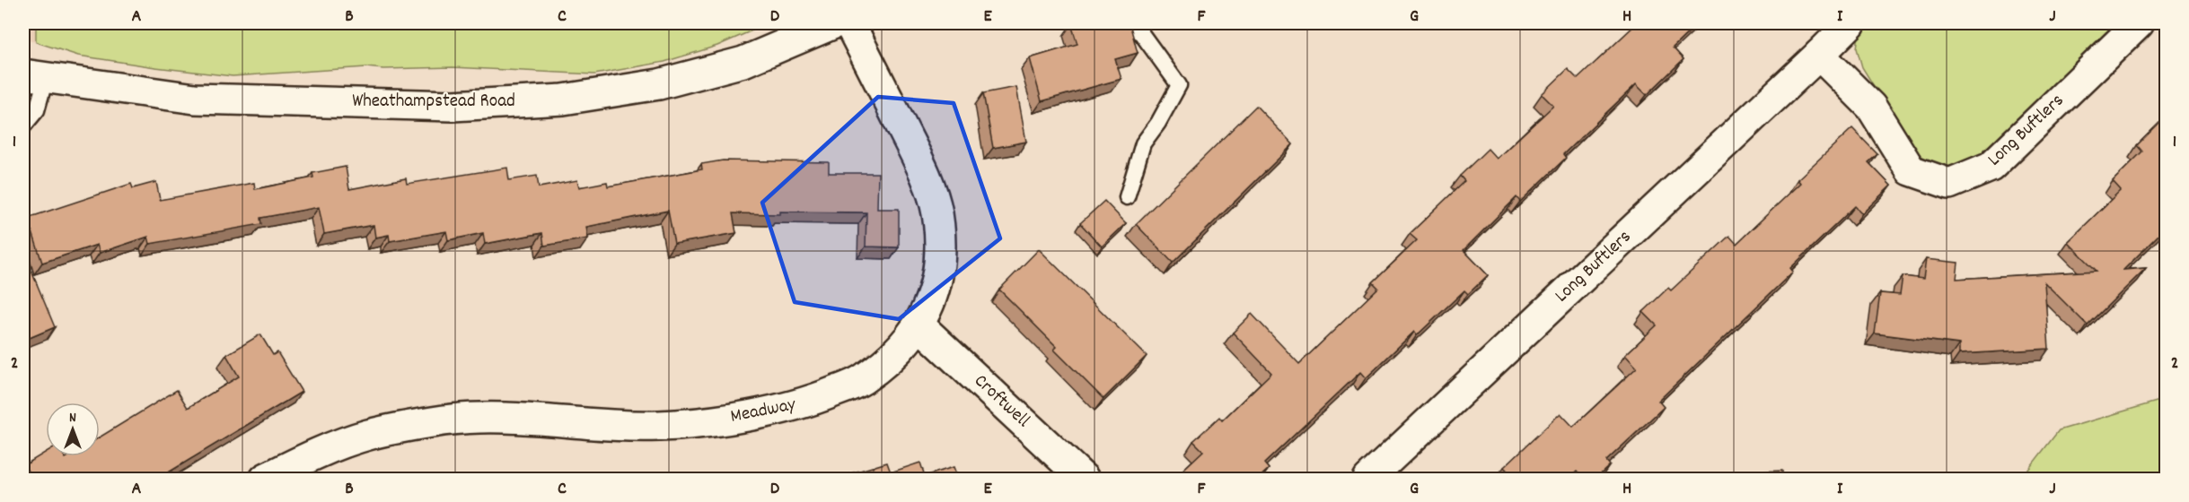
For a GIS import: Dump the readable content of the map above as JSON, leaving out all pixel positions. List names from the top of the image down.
{
  "streets": {
    "street": [
      "Wheathampstead Road",
      "Long Buftlers",
      "Croftwell",
      "Meadway"
    ]
  },
  "crossings": [
    ["Croftwell", "Meadway"]
  ],
  "north": "top",
  "grid": {
    "columns": [
      "A",
      "B",
      "C",
      "D",
      "E",
      "F",
      "G",
      "H",
      "I",
      "J"
    ],
    "rows": ["1", "2"]
  }
}
